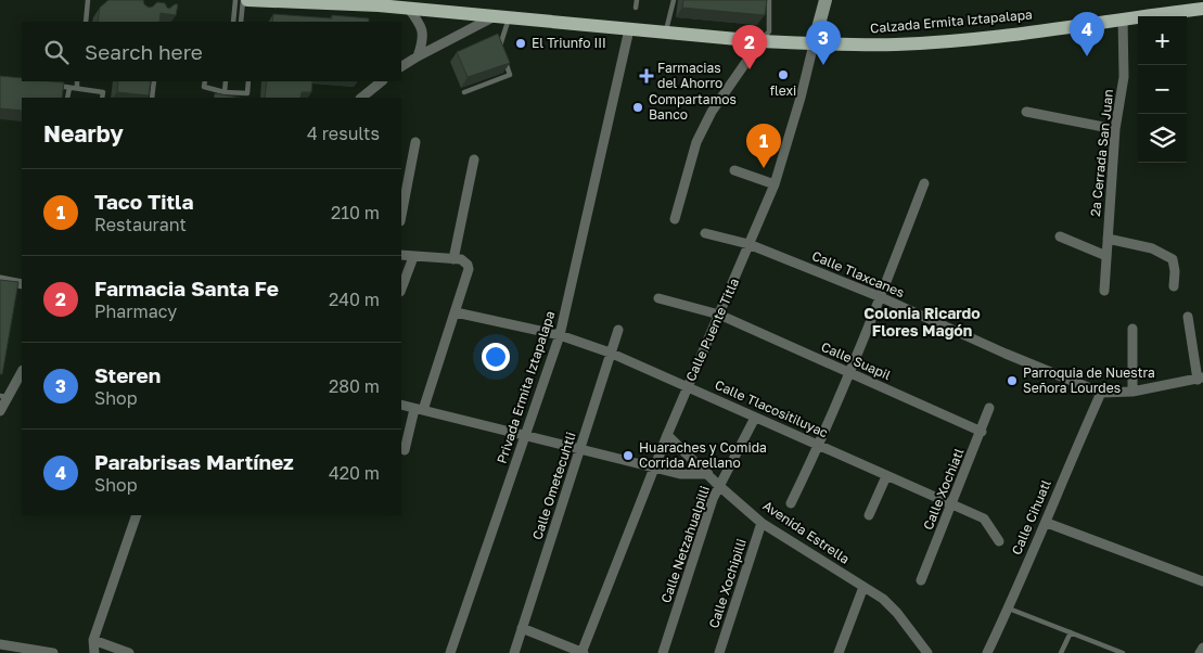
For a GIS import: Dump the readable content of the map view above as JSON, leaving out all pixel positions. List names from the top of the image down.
{
  "streets": {
    "main road": ["Calzada Ermita Iztapalapa"],
    "street": [
      "2ª Cerrada San Juan",
      "Calle Tlaxcanes",
      "Calle Puente Titla",
      "Calle Suapil",
      "Privada Ermita Iztapalapa",
      "Calle Tlacositiluyac",
      "Calle Ometecuhtli",
      "Calle Xochiatl",
      "Calle Cihuatl",
      "Avenida Estrella",
      "Calle Netzahualpilli",
      "Calle Xochipilli"
    ]
  },
  "crossings": [
    ["Calzada Ermita Iztapalapa", "2ª Cerrada San Juan"],
    ["Calzada Ermita Iztapalapa", "Calle Puente Titla"],
    ["Calzada Ermita Iztapalapa", "Privada Ermita Iztapalapa"],
    ["Calle Tlaxcanes", "Calle Puente Titla"],
    ["Calle Tlaxcanes", "Calle Cihuatl"],
    ["Calle Puente Titla", "Calle Suapil"],
    ["Calle Puente Titla", "Calle Tlacositiluyac"],
    ["Calle Puente Titla", "Avenida Estrella"],
    ["Calle Suapil", "Calle Xochiatl"],
    ["Privada Ermita Iztapalapa", "Calle Tlacositiluyac"],
    ["Calle Tlacositiluyac", "Calle Ometecuhtli"],
    ["Calle Tlacositiluyac", "Calle Xochiatl"],
    ["Calle Tlacositiluyac", "Calle Netzahualpilli"],
    ["Avenida Estrella", "Calle Netzahualpilli"],
    ["Avenida Estrella", "Calle Xochipilli"]
  ],
  "districts": ["Colonia Ricardo Flores Magón"],
  "places": {
    "other": [
      "El Triunfo III",
      "flexi",
      "Compartamos Banco",
      "Parroquia de Nuestra Señora Lourdes",
      "Huaraches y Comida Corrida Arellano"
    ],
    "health": ["Farmacias del Ahorro"]
  },
  "page": {
    "pins": [
      "4",
      "3",
      "2",
      "1"
    ],
    "map_buttons": ["+", "−"],
    "search": "Search here",
    "heading": ["Nearby", "4 results"],
    "list": [
      {
        "mark": "1",
        "name": "Taco Titla",
        "note": "Restaurant",
        "value": "210 m"
      },
      {
        "mark": "2",
        "name": "Farmacia Santa Fe",
        "note": "Pharmacy",
        "value": "240 m"
      },
      {
        "mark": "3",
        "name": "Steren",
        "note": "Shop",
        "value": "280 m"
      },
      {
        "mark": "4",
        "name": "Parabrisas Martínez",
        "note": "Shop",
        "value": "420 m"
      }
    ]
  }
}
